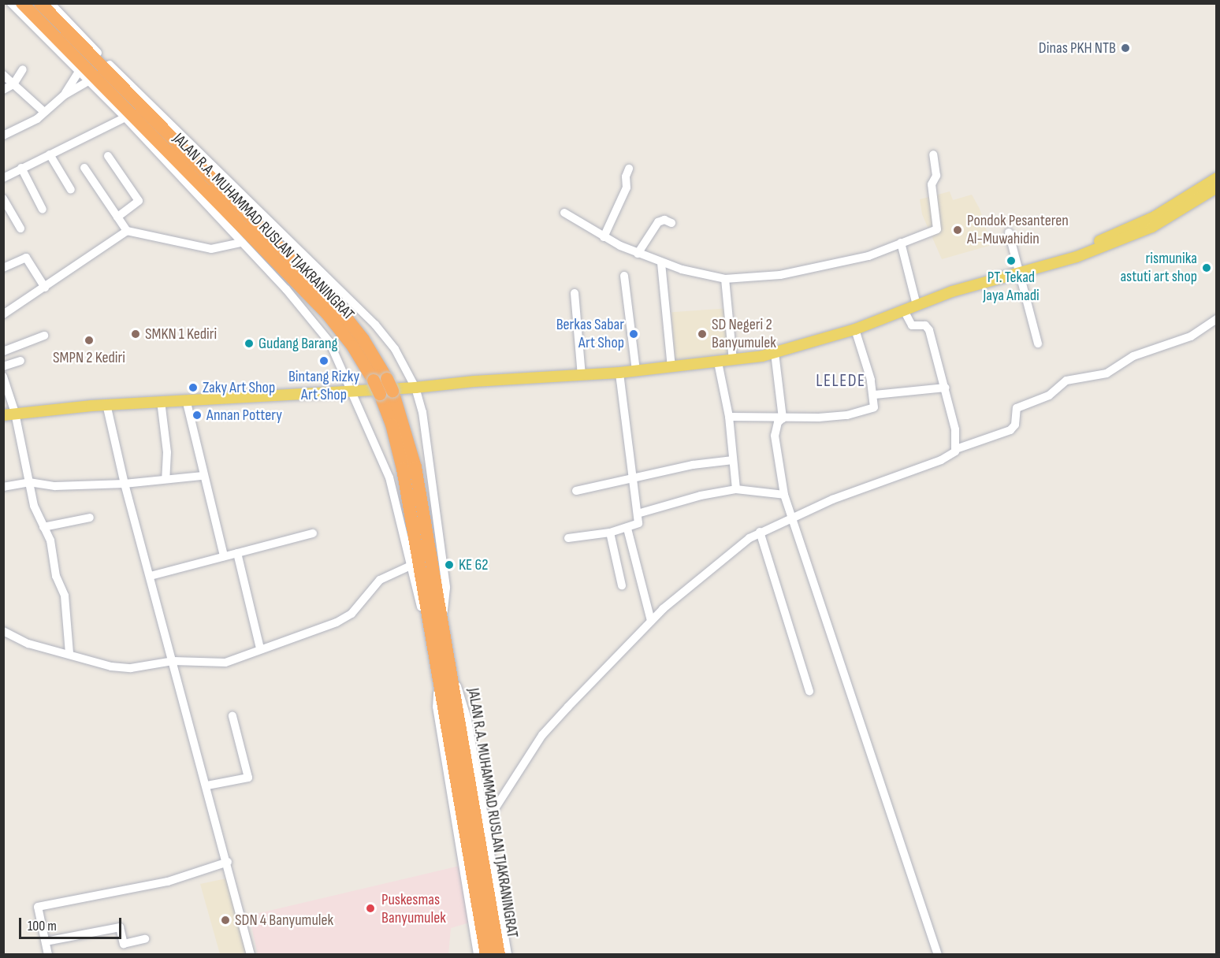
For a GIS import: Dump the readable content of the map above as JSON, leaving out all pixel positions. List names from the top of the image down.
{
  "streets": {
    "highway": ["JALAN R.A. MUHAMMAD RUSLAN TJAKRANINGRAT"]
  },
  "districts": ["LELEDE"],
  "places": [
    "Dinas PKH NTB",
    "Pondok Pesanteren Al-Muwahidin",
    "PT. Tekad Jaya Amadi",
    "rismunika astuti art shop",
    "SMKN 1 Kediri",
    "Berkas Sabar Art Shop",
    "SD Negeri 2 Banyumulek",
    "SMPN 2 Kediri",
    "Gudang Barang",
    "Bintang Rizky Art Shop",
    "Zaky Art Shop",
    "Annan Pottery",
    "KE 62",
    "Puskesmas Banyumulek",
    "SDN 4 Banyumulek"
  ],
  "scale_bar": "100 m"
}
